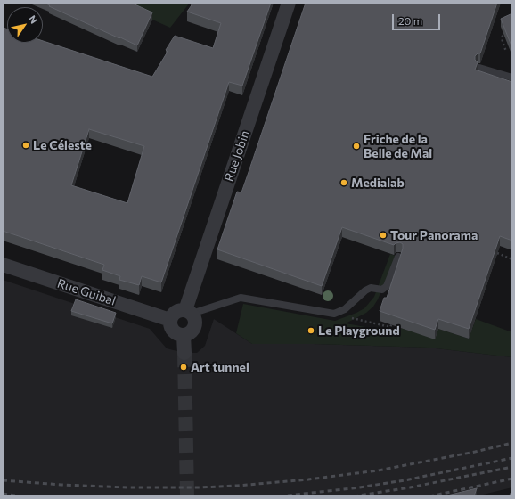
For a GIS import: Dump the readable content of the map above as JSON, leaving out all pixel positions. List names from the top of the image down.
{
  "streets": {
    "street": ["Rue Jobin", "Rue Guibal"]
  },
  "crossings": [
    ["Rue Jobin", "Rue Guibal"]
  ],
  "places": [
    "Le Céleste",
    "Friche de la Belle de Mai",
    "Medialab",
    "Tour Panorama",
    "Le Playground",
    "Art tunnel"
  ],
  "scale_bar": "20 m",
  "north": "top right"
}
